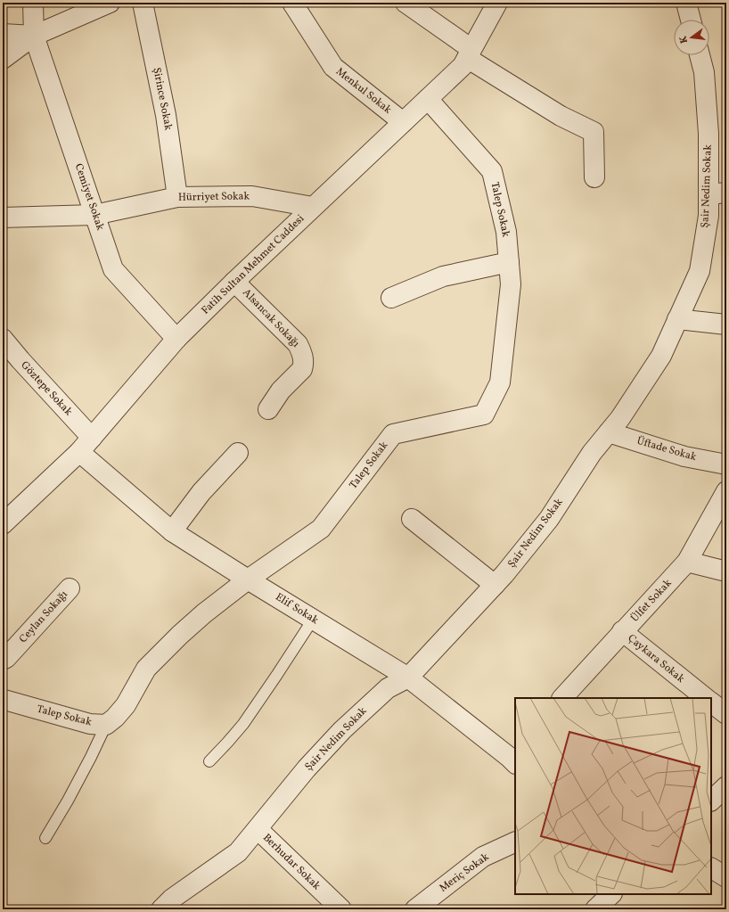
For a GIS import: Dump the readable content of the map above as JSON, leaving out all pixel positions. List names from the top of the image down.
{
  "streets": {
    "street": [
      "Menkul Sokak",
      "Şirince Sokak",
      "Şair Nedim Sokak",
      "Cemiyet Sokak",
      "Hürriyet Sokak",
      "Talep Sokak",
      "Fatih Sultan Mehmet Caddesi",
      "Alsancak Sokağı",
      "Göztepe Sokak",
      "Üftade Sokak",
      "Ülfet Sokak",
      "Elif Sokak",
      "Ceylan Sokağı",
      "Çaykara Sokak",
      "Berhudar Sokak",
      "Meriç Sokak"
    ]
  },
  "crossings": [
    ["Menkul Sokak", "Fatih Sultan Mehmet Caddesi"],
    ["Şirince Sokak", "Hürriyet Sokak"],
    ["Şair Nedim Sokak", "Üftade Sokak"],
    ["Şair Nedim Sokak", "Elif Sokak"],
    ["Şair Nedim Sokak", "Berhudar Sokak"],
    ["Cemiyet Sokak", "Hürriyet Sokak"],
    ["Cemiyet Sokak", "Fatih Sultan Mehmet Caddesi"],
    ["Hürriyet Sokak", "Fatih Sultan Mehmet Caddesi"],
    ["Talep Sokak", "Fatih Sultan Mehmet Caddesi"],
    ["Talep Sokak", "Elif Sokak"],
    ["Fatih Sultan Mehmet Caddesi", "Alsancak Sokağı"],
    ["Fatih Sultan Mehmet Caddesi", "Göztepe Sokak"],
    ["Fatih Sultan Mehmet Caddesi", "Elif Sokak"],
    ["Ülfet Sokak", "Çaykara Sokak"]
  ],
  "north": "left"
}
